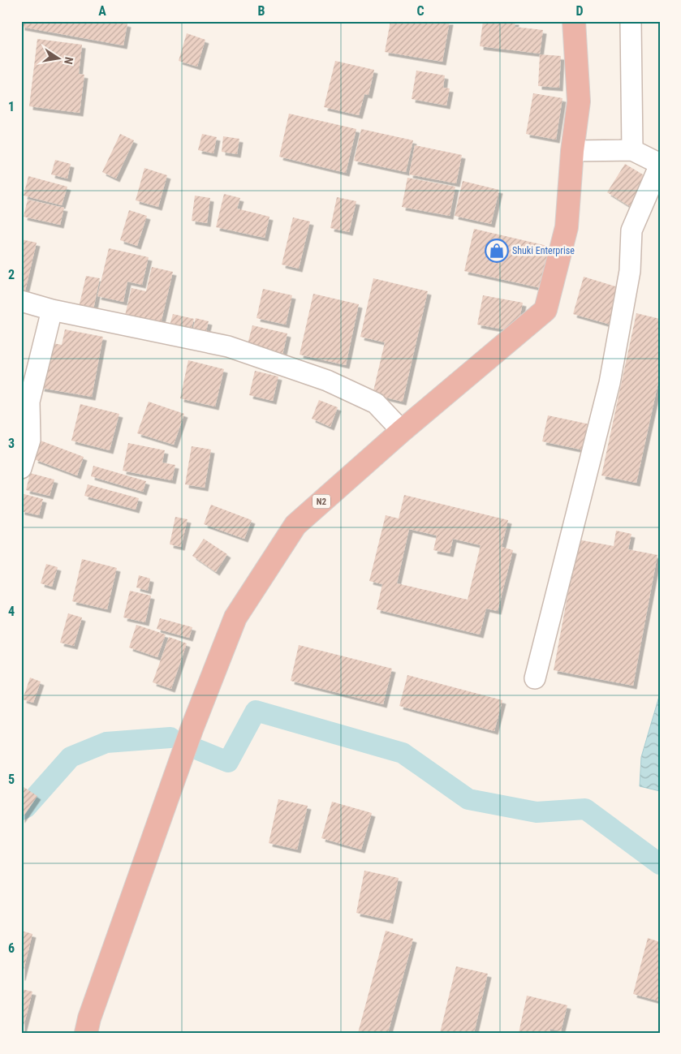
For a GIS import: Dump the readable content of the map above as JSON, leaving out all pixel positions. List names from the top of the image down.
{
  "streets": {
    "highway": ["N2"]
  },
  "places": {
    "shop": ["Shuki Enterprise"]
  },
  "north": "right",
  "grid": {
    "columns": [
      "A",
      "B",
      "C",
      "D"
    ],
    "rows": [
      "1",
      "2",
      "3",
      "4",
      "5",
      "6"
    ]
  }
}
